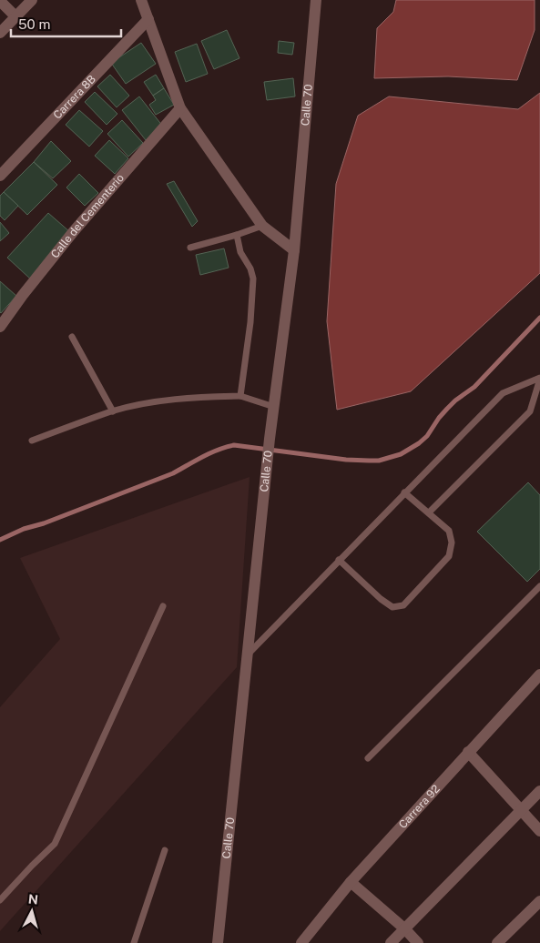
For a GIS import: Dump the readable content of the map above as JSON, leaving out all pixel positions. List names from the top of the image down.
{
  "streets": {
    "street": [
      "Carrera 8B",
      "Calle 70",
      "Calle del Cementerio",
      "Carrera 92"
    ]
  },
  "scale_bar": "50 m",
  "north": "top"
}
